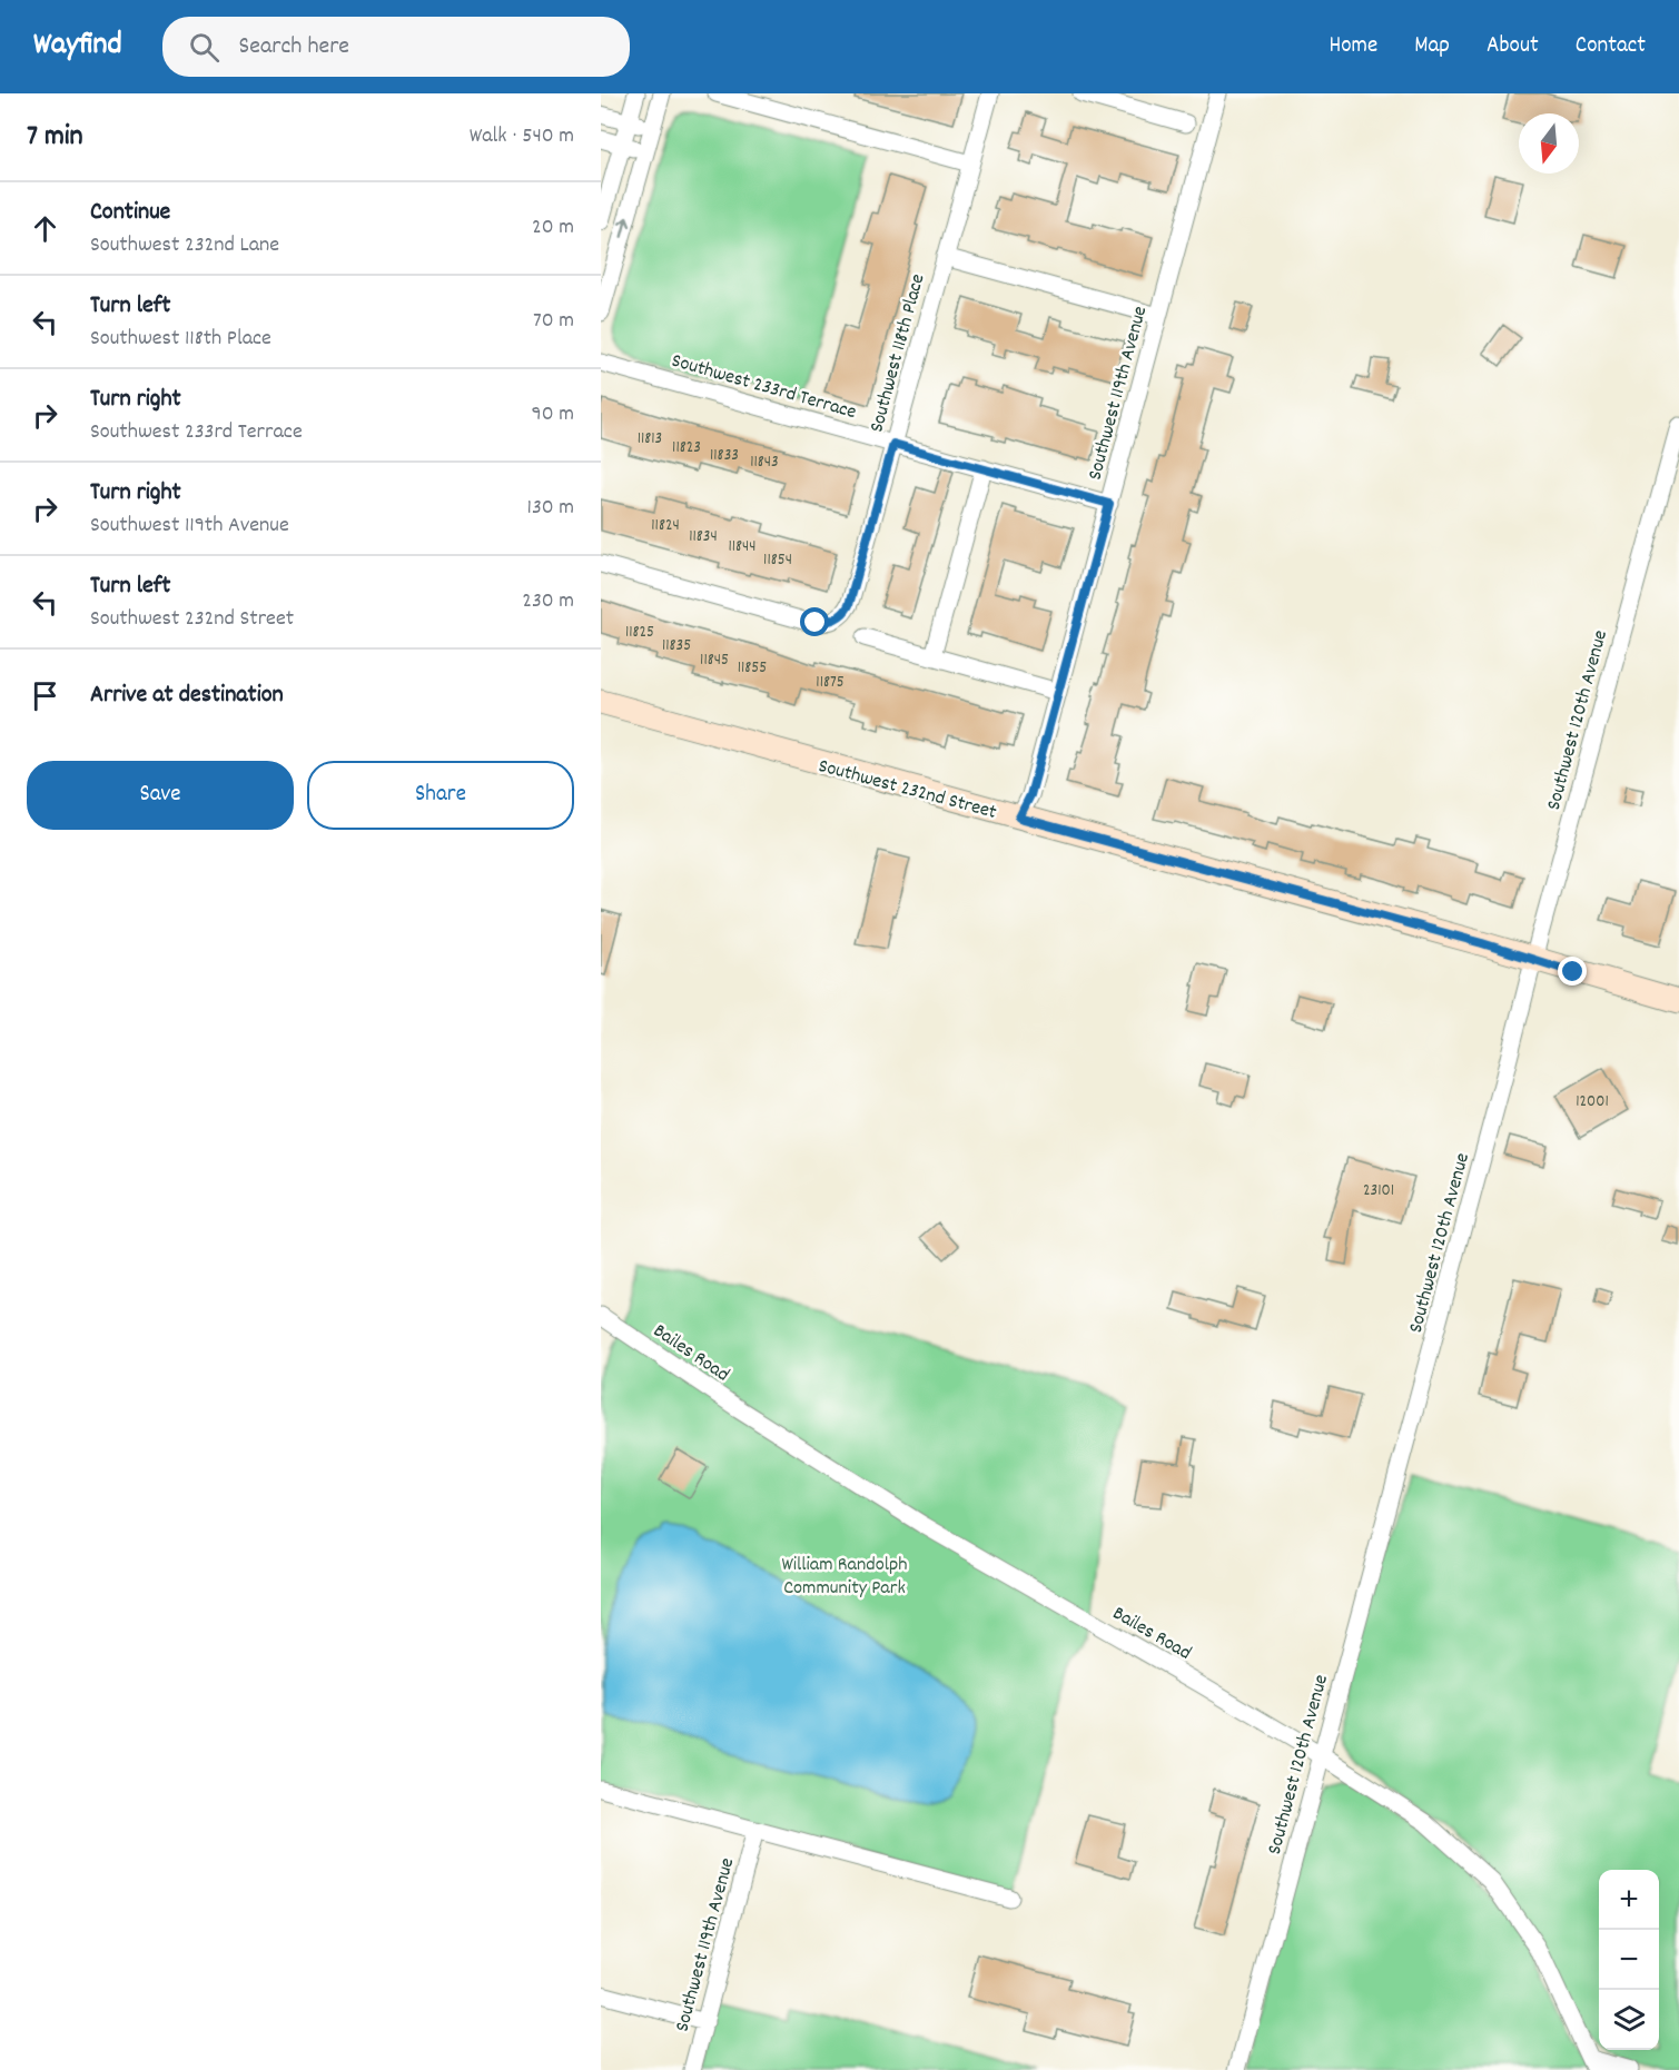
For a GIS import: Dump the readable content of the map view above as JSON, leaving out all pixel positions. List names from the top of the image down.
{
  "streets": {
    "street": [
      "Southwest 118th Place",
      "Southwest 233rd Terrace",
      "Southwest 119th Avenue",
      "Southwest 120th Avenue",
      "Southwest 232nd Street",
      "Bailes Road"
    ]
  },
  "crossings": [
    ["Southwest 118th Place", "Southwest 233rd Terrace"],
    ["Southwest 233rd Terrace", "Southwest 119th Avenue"],
    ["Southwest 119th Avenue", "Southwest 232nd Street"],
    ["Southwest 120th Avenue", "Southwest 232nd Street"],
    ["Southwest 120th Avenue", "Bailes Road"]
  ],
  "parks": ["William Randolph Community Park"],
  "house_numbers": [
    "11813",
    "11823",
    "11833",
    "11843",
    "11824",
    "11834",
    "11844",
    "11854",
    "11825",
    "11835",
    "11845",
    "11855",
    "11875",
    "12001",
    "23101"
  ],
  "north": "bottom",
  "page": {
    "header": "Wayfind",
    "search": "Search here",
    "nav": [
      "Home",
      "Map",
      "About",
      "Contact"
    ],
    "heading": ["7 min", "Walk · 540 m"],
    "list": [
      ["Continue", "Southwest 232nd Lane", "20 m"],
      ["Turn left", "Southwest 118th Place", "70 m"],
      ["Turn right", "Southwest 233rd Terrace", "90 m"],
      ["Turn right", "Southwest 119th Avenue", "130 m"],
      ["Turn left", "Southwest 232nd Street", "230 m"],
      "Arrive at destination"
    ],
    "buttons": ["Save", "Share"],
    "map_buttons": ["+", "−"]
  }
}
